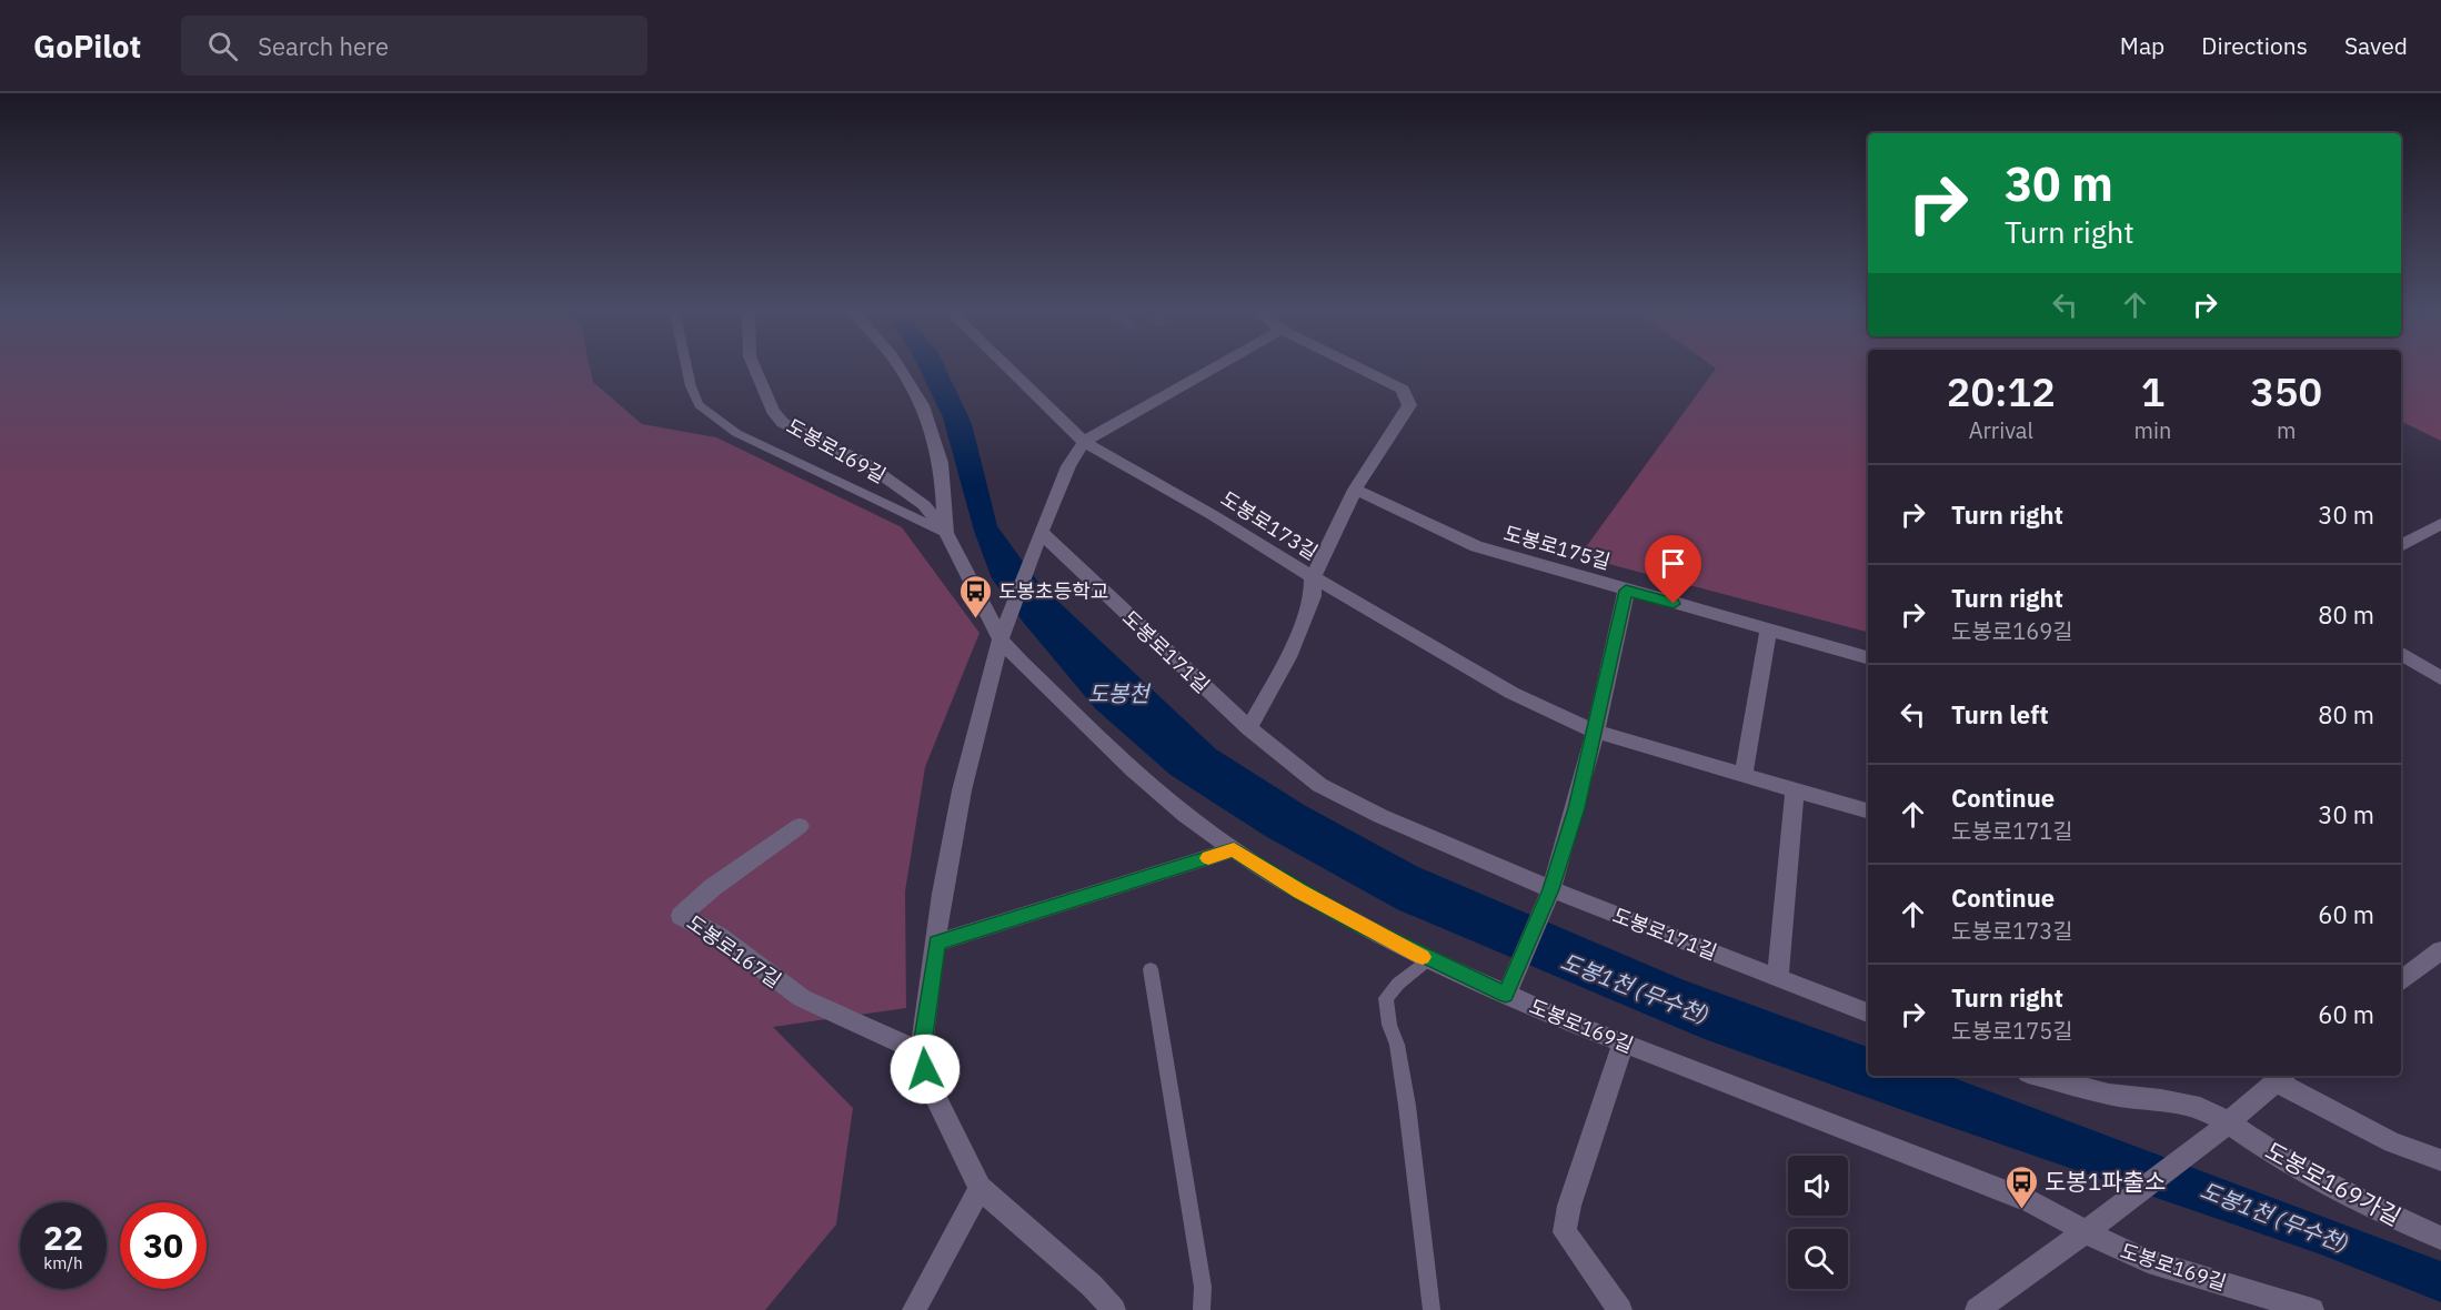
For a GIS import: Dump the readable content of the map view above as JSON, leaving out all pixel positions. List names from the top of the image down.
{
  "streets": {
    "street": [
      "도봉로169길",
      "도봉로173길",
      "도봉로175길",
      "도봉로171길",
      "도봉로167길",
      "도봉로169가길"
    ]
  },
  "water": ["도봉천", "도봉1천 (무수천)"],
  "places": {
    "bus stop": ["도봉초등학교", "도봉1파출소"]
  },
  "page": {
    "header": "GoPilot",
    "search": "Search here",
    "nav": ["Map", "Directions", "Saved"],
    "turn": ["30 m", "Turn right"],
    "eta": [
      "20:12",
      "Arrival",
      "1",
      "min",
      "350",
      "m"
    ],
    "list": [
      {
        "name": "Turn right",
        "value": "30 m"
      },
      {
        "name": "Turn right",
        "note": "도봉로169길",
        "value": "80 m"
      },
      {
        "name": "Turn left",
        "value": "80 m"
      },
      {
        "name": "Continue",
        "note": "도봉로171길",
        "value": "30 m"
      },
      {
        "name": "Continue",
        "note": "도봉로173길",
        "value": "60 m"
      },
      {
        "name": "Turn right",
        "note": "도봉로175길",
        "value": "60 m"
      }
    ],
    "speed": "22 km/h",
    "limit": "30"
  }
}
